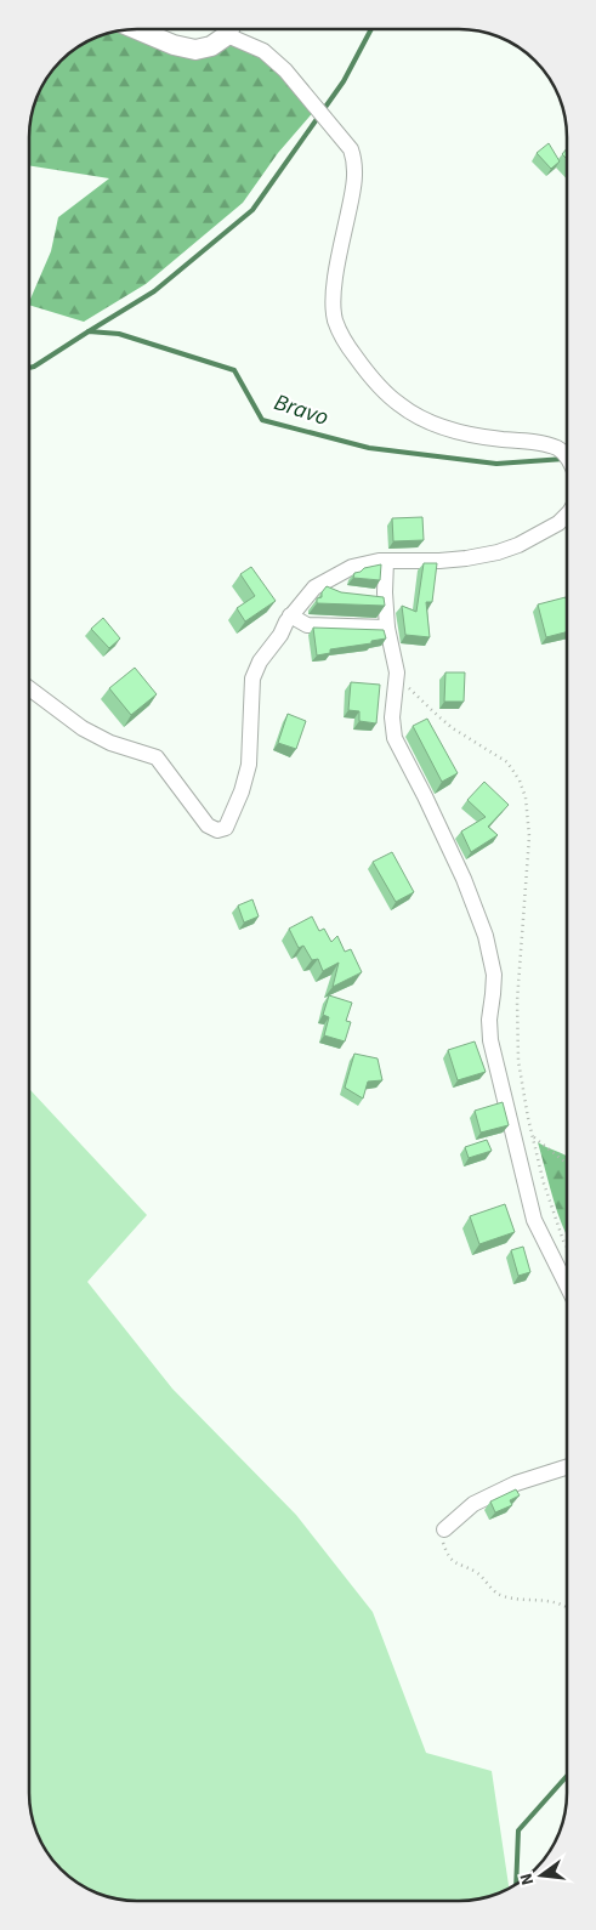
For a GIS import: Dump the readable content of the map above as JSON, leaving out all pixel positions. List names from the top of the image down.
{
  "water": ["Bravo"],
  "north": "left"
}
